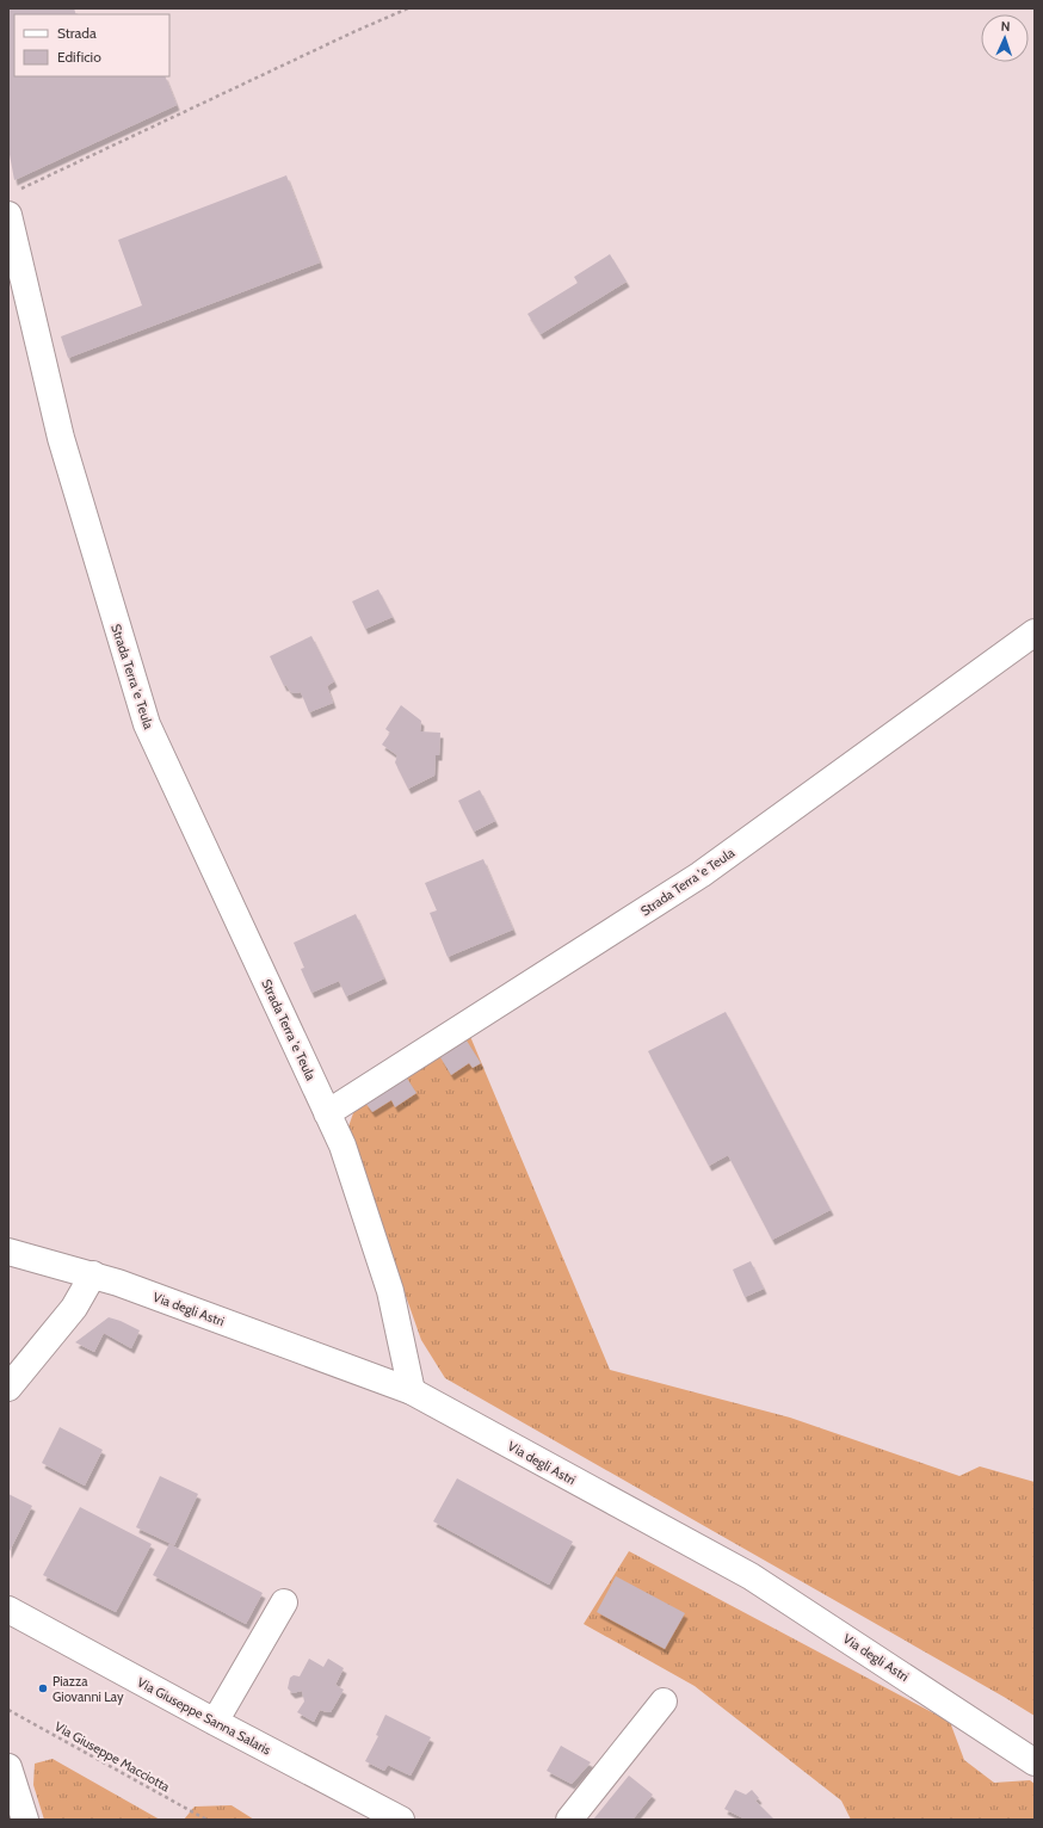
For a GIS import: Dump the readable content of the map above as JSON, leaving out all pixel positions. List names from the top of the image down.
{
  "streets": {
    "street": ["Strada Terra 'e Teula", "Via degli Astri", "Via Giuseppe Sanna Salaris"],
    "path": ["Via Giuseppe Macciotta"]
  },
  "crossings": [
    ["Strada Terra 'e Teula", "Via degli Astri"]
  ],
  "places": ["Piazza Giovanni Lay"],
  "legend": ["Strada", "Edificio"],
  "north": "top"
}
